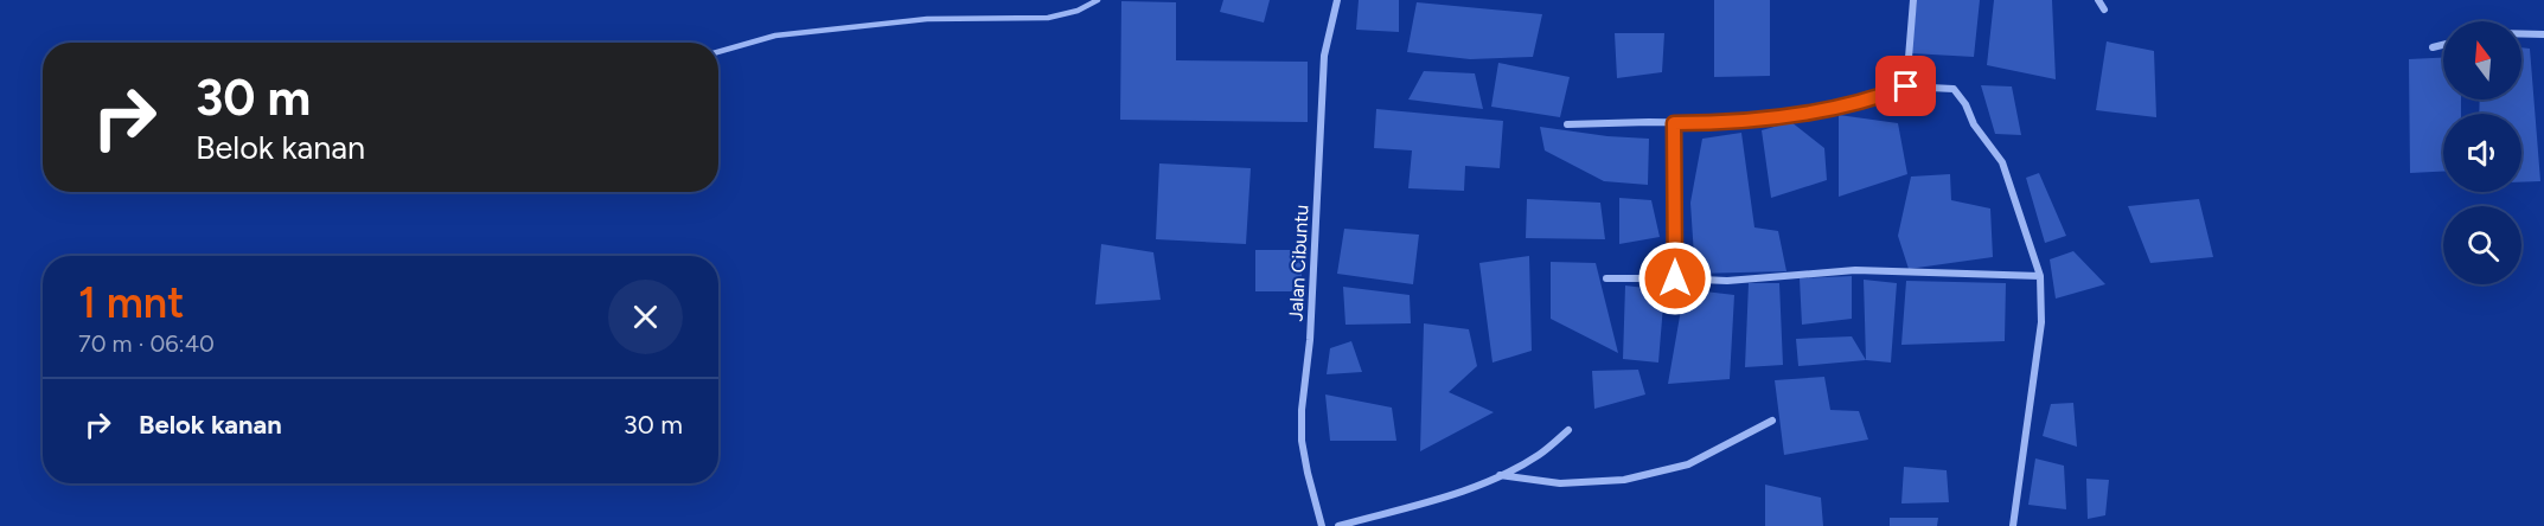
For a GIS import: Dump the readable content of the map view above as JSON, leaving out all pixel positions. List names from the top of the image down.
{
  "streets": {
    "street": ["Jalan Cibuntu"]
  },
  "north": "top",
  "page": {
    "turn": ["30 m", "Belok kanan"],
    "heading": ["1 mnt", "70 m · 06:40"],
    "list": [
      {
        "name": "Belok kanan",
        "value": "30 m"
      }
    ]
  }
}
